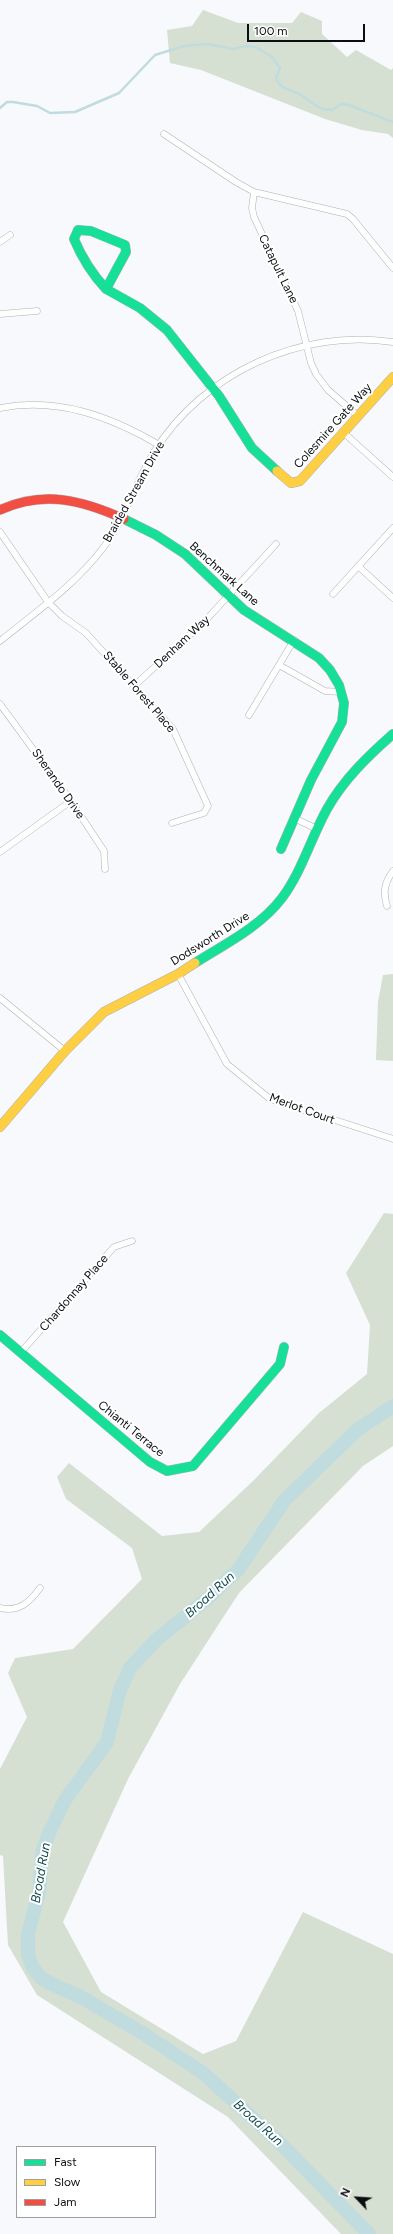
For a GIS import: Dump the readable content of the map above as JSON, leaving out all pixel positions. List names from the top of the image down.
{
  "streets": {
    "street": [
      "Catapult Lane",
      "Colesmire Gate Way",
      "Braided Stream Drive",
      "Benchmark Lane",
      "Denham Way",
      "Stable Forest Place",
      "Sherando Drive",
      "Dodsworth Drive",
      "Merlot Court",
      "Chardonnay Place",
      "Chianti Terrace"
    ]
  },
  "crossings": [
    ["Catapult Lane", "Colesmire Gate Way"],
    ["Catapult Lane", "Braided Stream Drive"],
    ["Colesmire Gate Way", "Braided Stream Drive"],
    ["Braided Stream Drive", "Benchmark Lane"],
    ["Braided Stream Drive", "Stable Forest Place"],
    ["Benchmark Lane", "Denham Way"],
    ["Denham Way", "Stable Forest Place"],
    ["Dodsworth Drive", "Merlot Court"],
    ["Chardonnay Place", "Chianti Terrace"]
  ],
  "water": ["Broad Run"],
  "legend": ["Fast", "Slow", "Jam"],
  "scale_bar": "100 m",
  "north": "top left"
}
